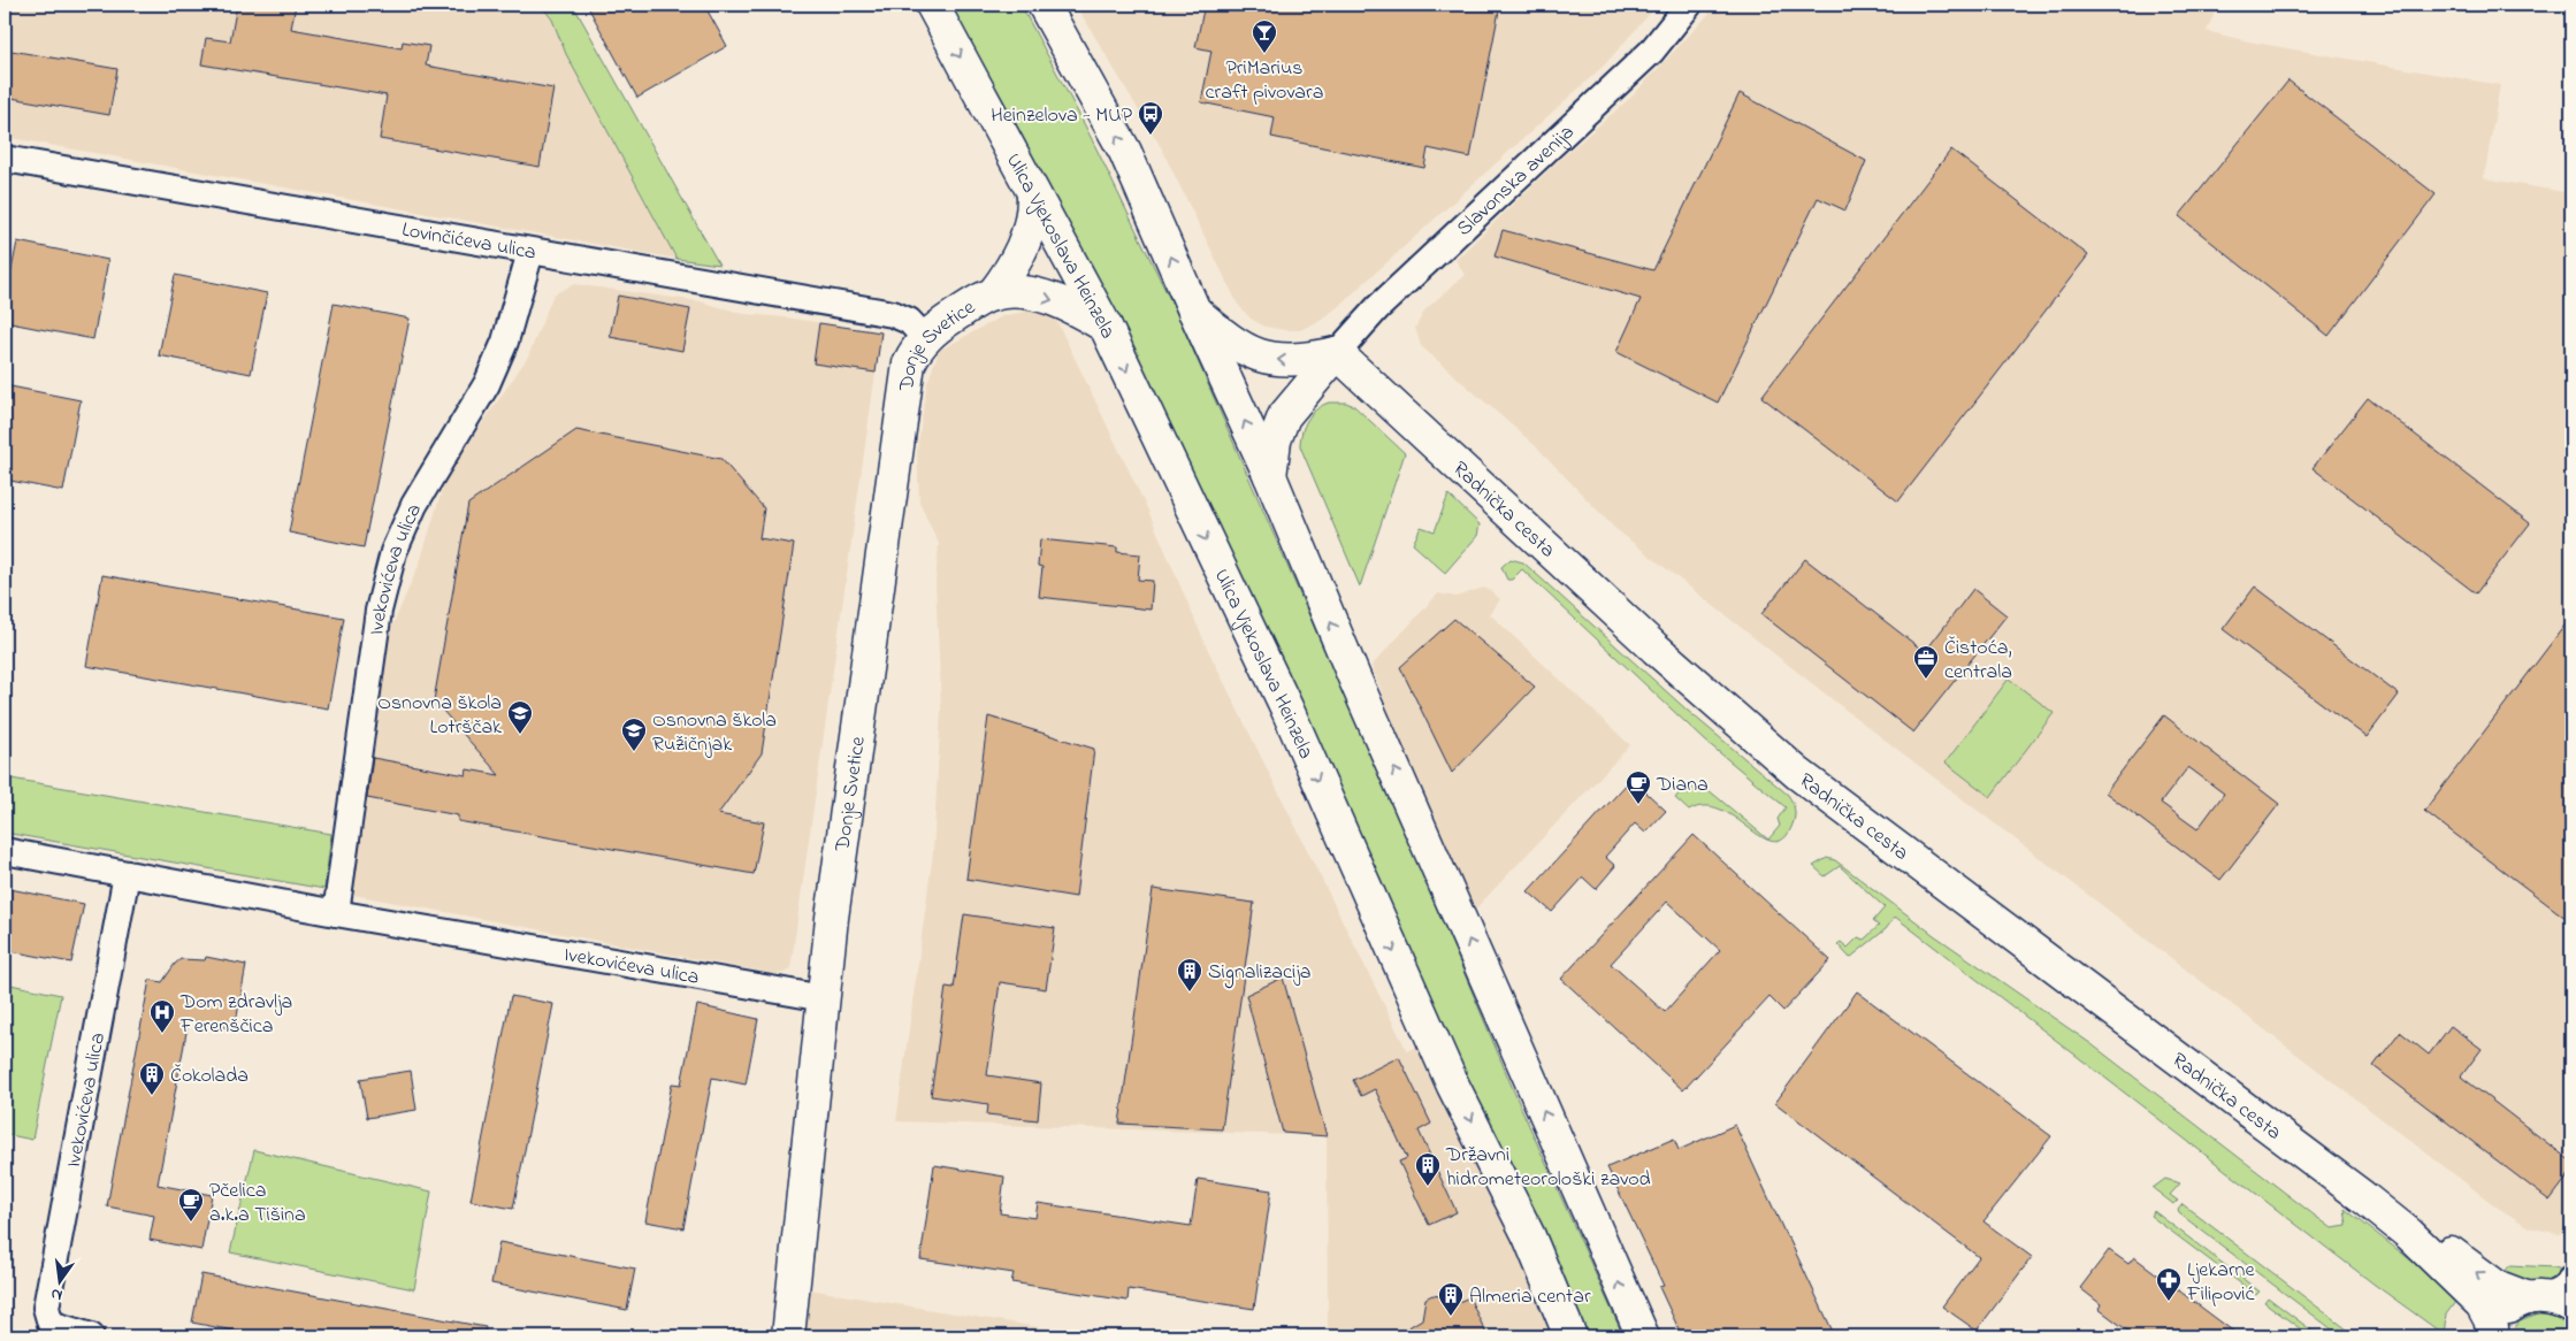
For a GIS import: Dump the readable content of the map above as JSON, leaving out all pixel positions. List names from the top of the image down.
{
  "streets": {
    "street": [
      "Slavonska avenija",
      "Lovinčićeva ulica",
      "Ulica Vjekoslava Heinzela",
      "Donje Svetice",
      "Radnička cesta",
      "Ivekovićeva ulica"
    ]
  },
  "crossings": [
    ["Slavonska avenija", "Radnička cesta"],
    ["Lovinčićeva ulica", "Donje Svetice"],
    ["Lovinčićeva ulica", "Ivekovićeva ulica"],
    ["Donje Svetice", "Ivekovićeva ulica"]
  ],
  "places": {
    "bar": ["PriMarius craft pivovara"],
    "bus stop": ["Heinzelova - MUP"],
    "office": ["Čistoća, centrala"],
    "school or university": ["Osnovna škola Lotrščak", "Osnovna škola Ružičnjak"],
    "cafe": ["Diana", "Pčelica a.k.a Tišina"],
    "building": [
      "Signalizacija",
      "Čokolada",
      "Državni hidrometeorološki zavod",
      "Almeria centar"
    ],
    "hospital": ["Dom zdravlja Ferenščica"],
    "pharmacy": ["Ljekarne Filipović"]
  },
  "north": "bottom"
}
